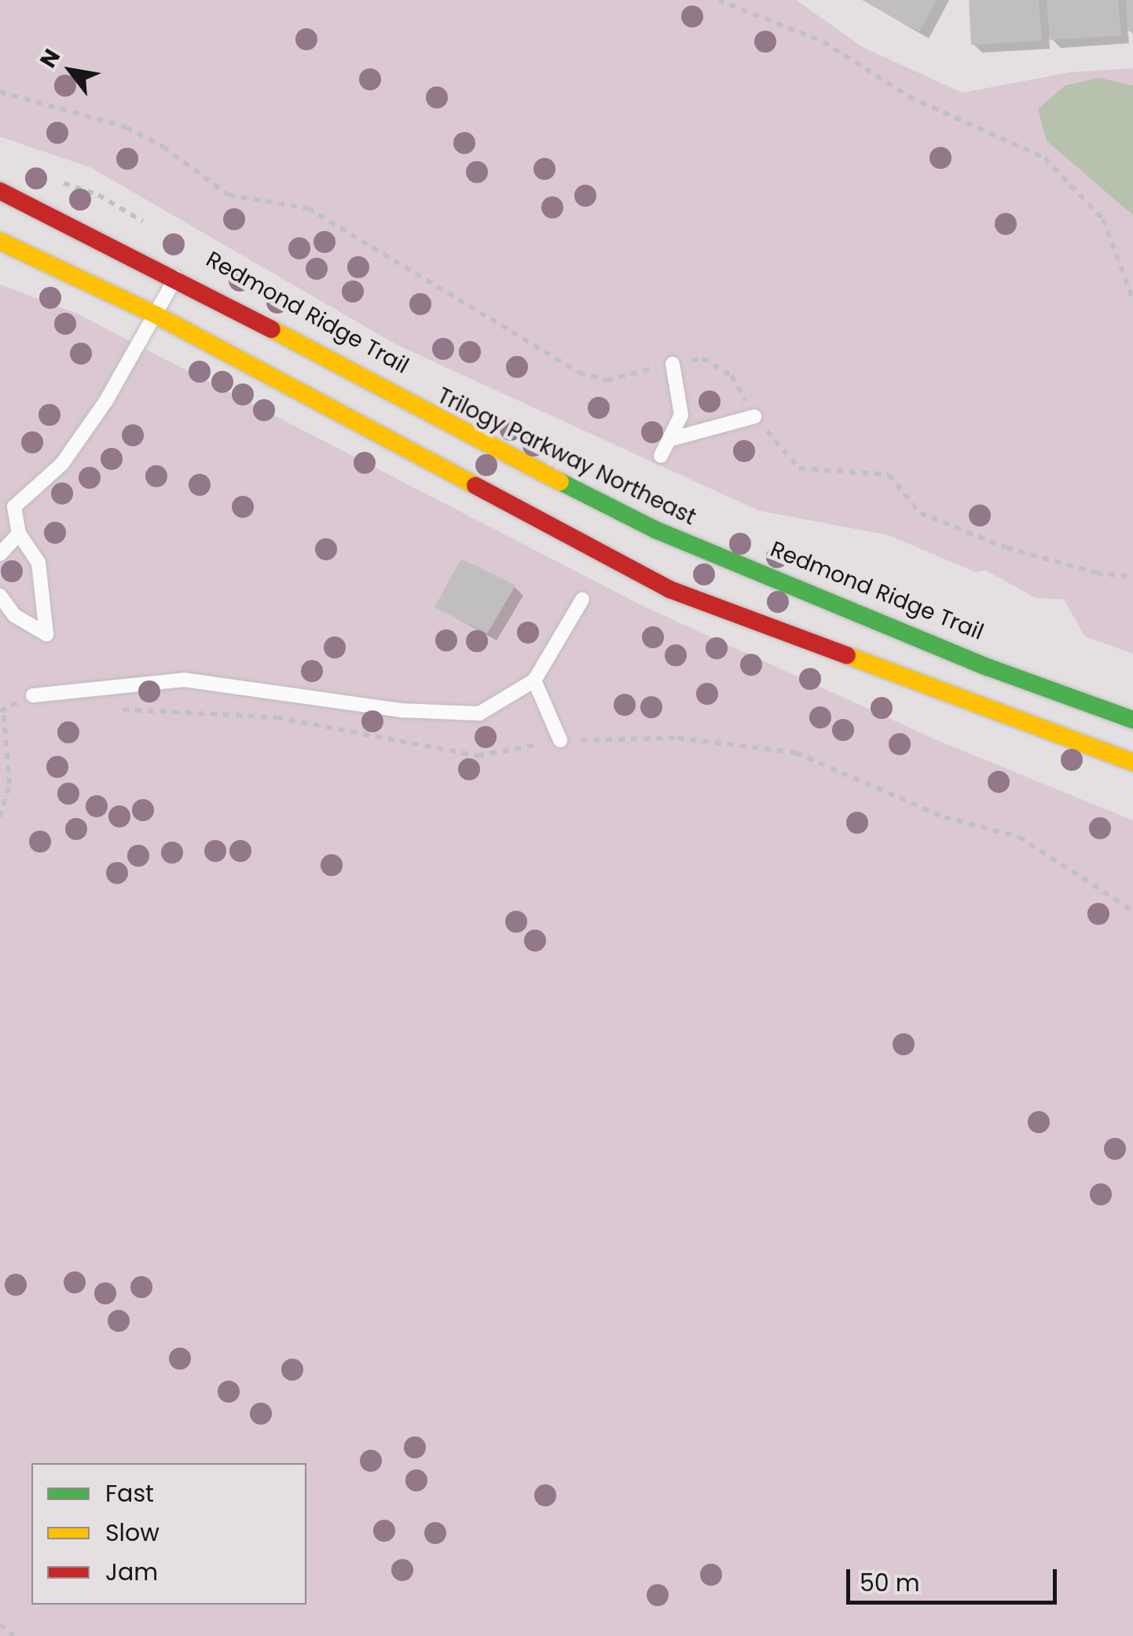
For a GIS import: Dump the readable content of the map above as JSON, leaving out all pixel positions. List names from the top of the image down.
{
  "streets": {
    "street": ["Trilogy Parkway Northeast"]
  },
  "legend": ["Fast", "Slow", "Jam"],
  "scale_bar": "50 m",
  "north": "top left"
}
